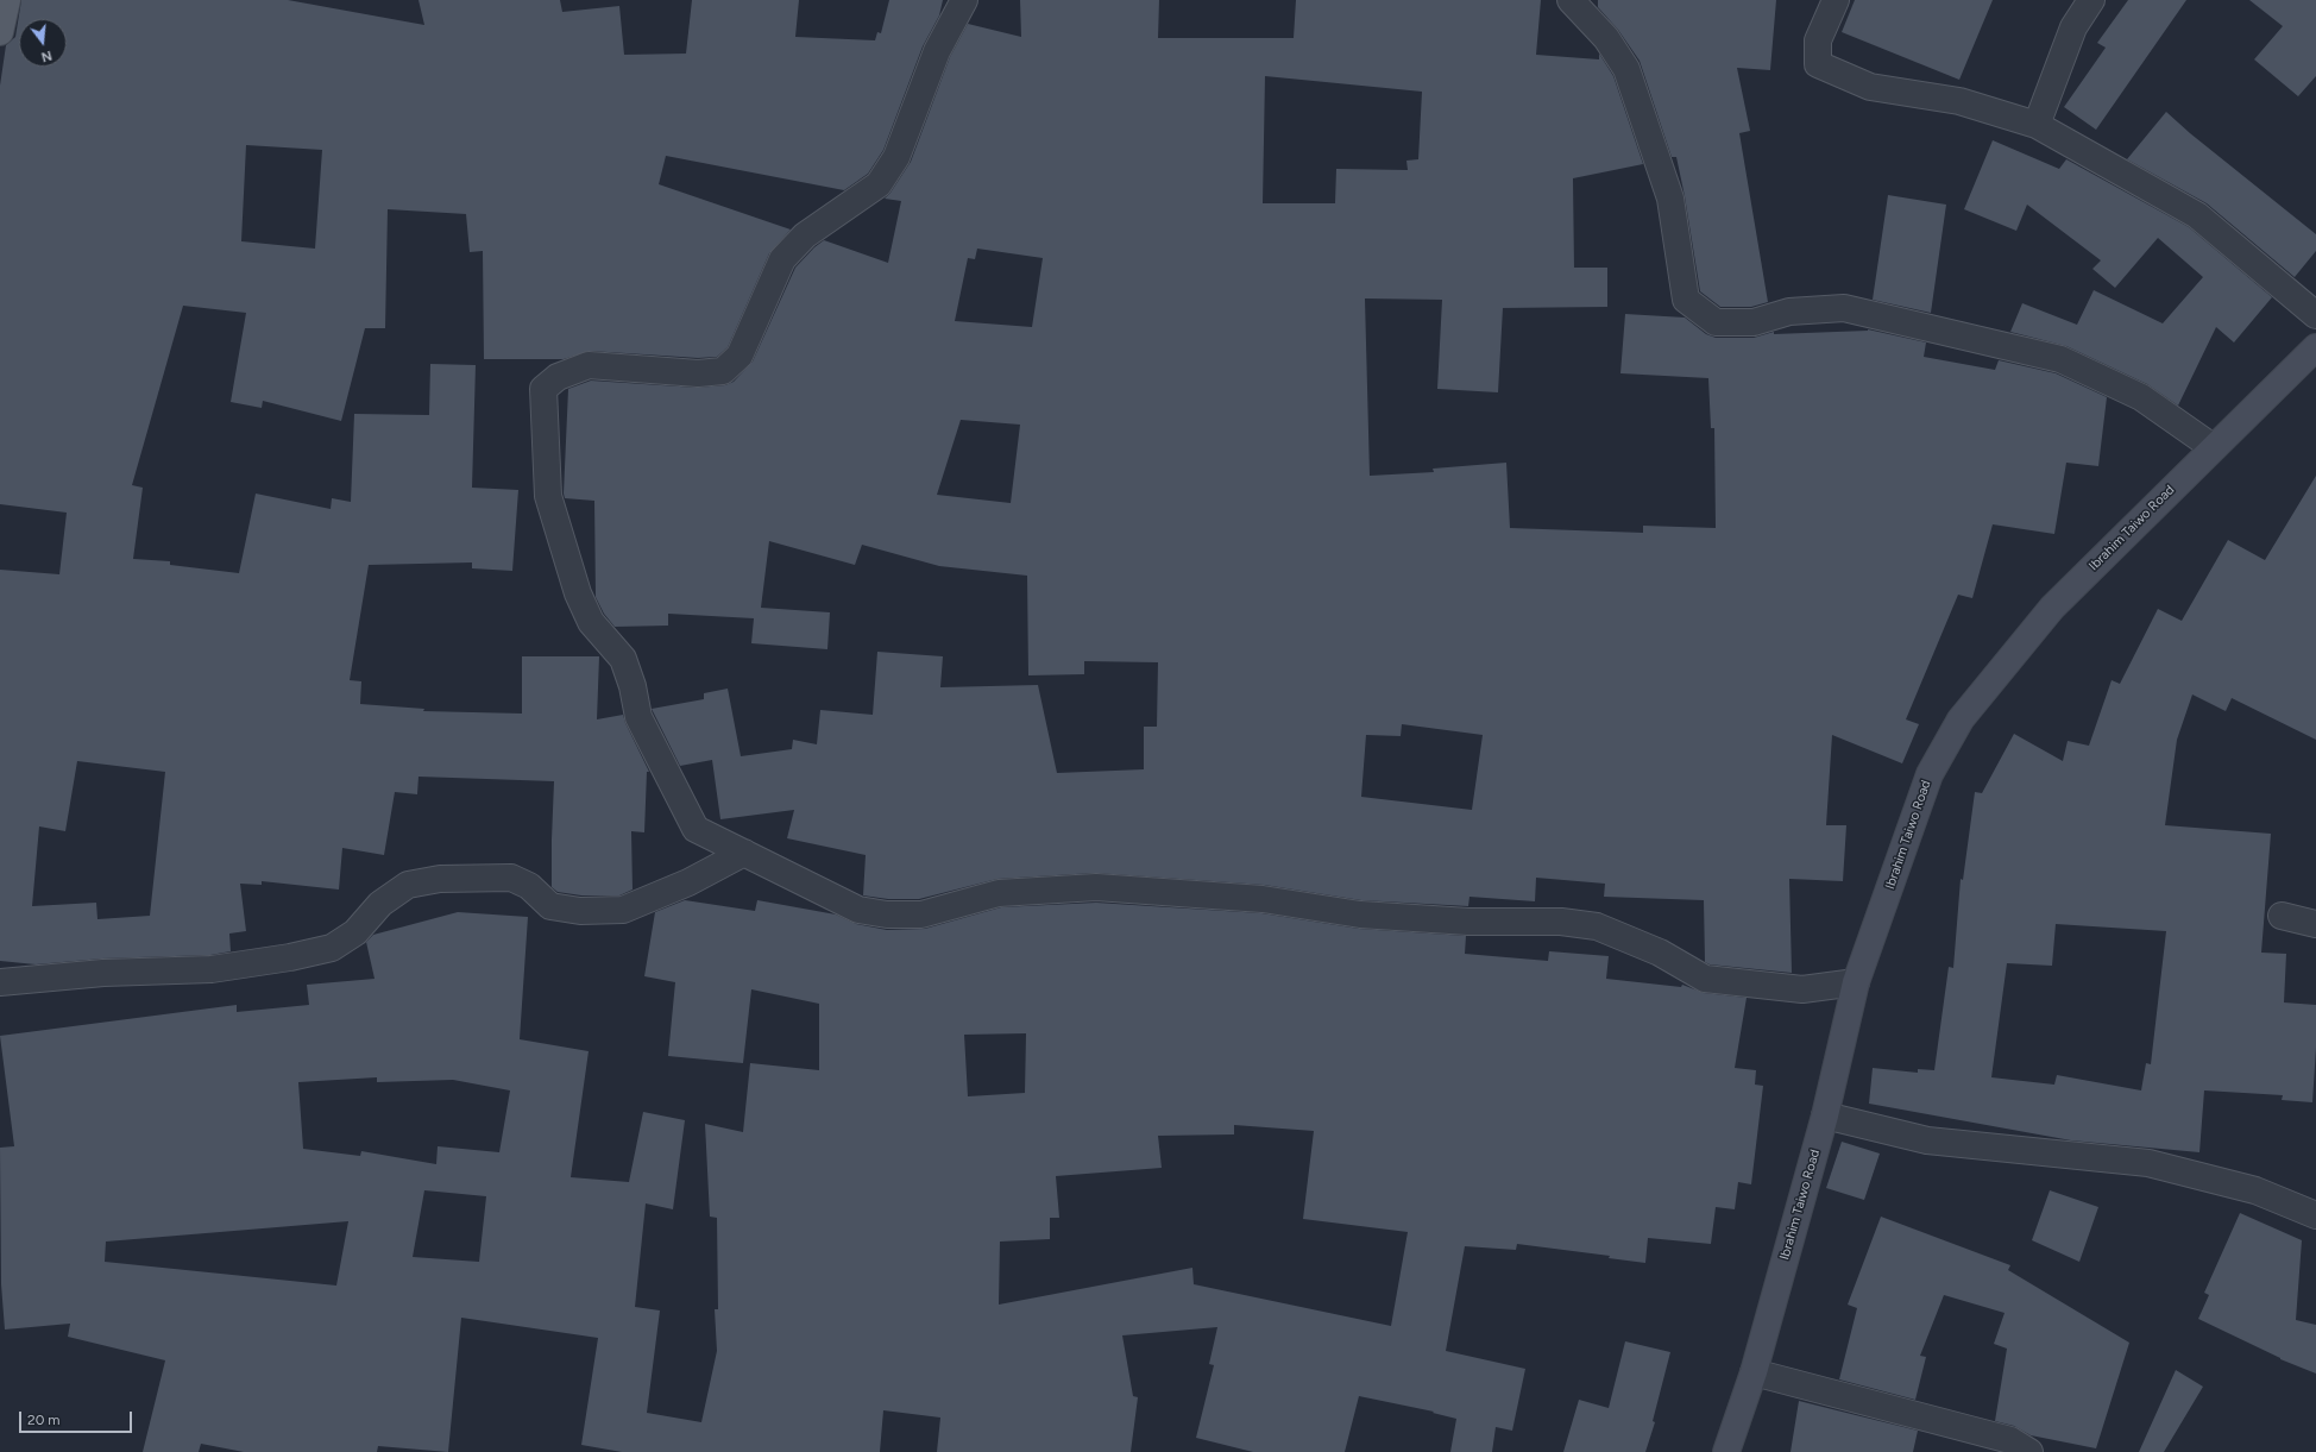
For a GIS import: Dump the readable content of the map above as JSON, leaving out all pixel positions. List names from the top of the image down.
{
  "streets": {
    "main road": ["Ibrahim Taiwo Road"]
  },
  "scale_bar": "20 m",
  "north": "bottom"
}
